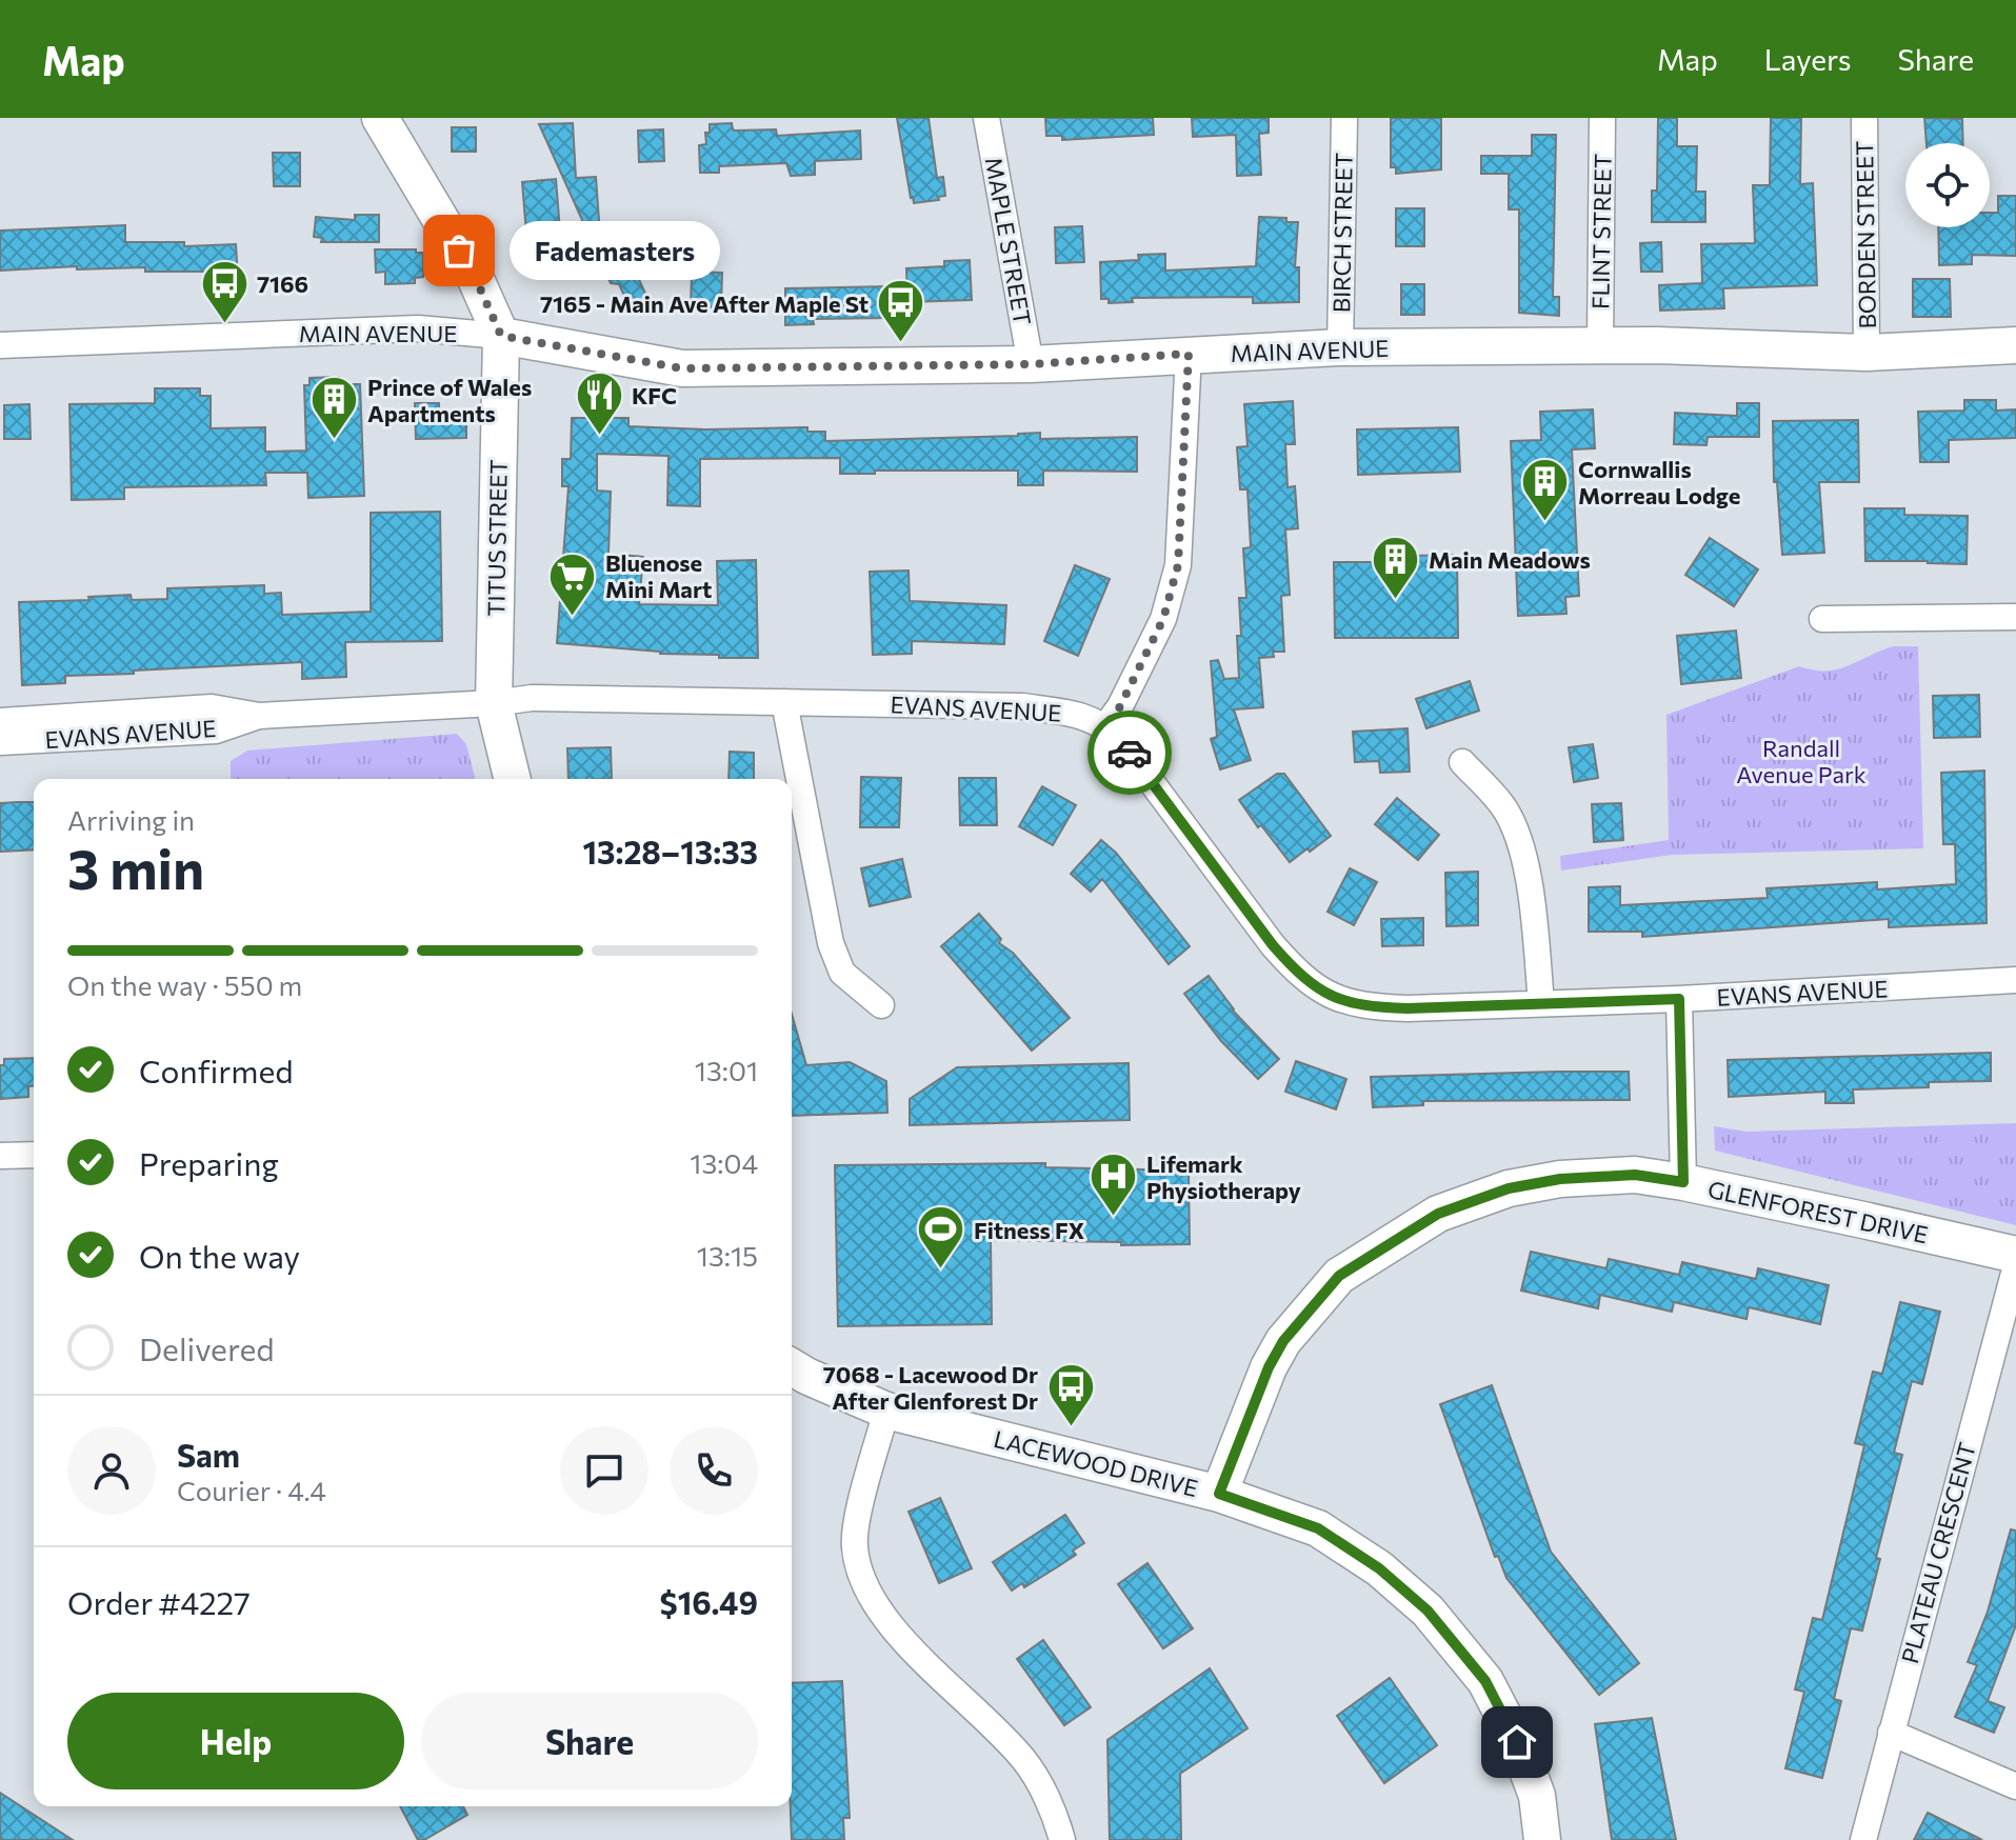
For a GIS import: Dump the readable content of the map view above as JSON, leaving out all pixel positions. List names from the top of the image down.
{
  "streets": {
    "street": [
      "FLINT STREET",
      "BIRCH STREET",
      "BORDEN STREET",
      "MAPLE STREET",
      "MAIN AVENUE",
      "TITUS STREET",
      "EVANS AVENUE",
      "GLENFOREST DRIVE",
      "LACEWOOD DRIVE",
      "PLATEAU CRESCENT"
    ]
  },
  "crossings": [
    ["FLINT STREET", "MAIN AVENUE"],
    ["BIRCH STREET", "MAIN AVENUE"],
    ["BORDEN STREET", "MAIN AVENUE"],
    ["MAPLE STREET", "MAIN AVENUE"],
    ["MAIN AVENUE", "TITUS STREET"],
    ["TITUS STREET", "EVANS AVENUE"],
    ["GLENFOREST DRIVE", "LACEWOOD DRIVE"]
  ],
  "parks": ["Randall Avenue Park"],
  "places": {
    "other": ["Fademasters"],
    "bus stop": ["7166", "7165 - Main Ave After Maple St", "7068 - Lacewood Dr After Glenforest Dr"],
    "restaurant": ["KFC"],
    "building": ["Prince of Wales Apartments", "Cornwallis Morreau Lodge", "Main Meadows"],
    "supermarket": ["Bluenose Mini Mart"],
    "hospital": ["Lifemark Physiotherapy"],
    "sports": ["Fitness FX"]
  },
  "page": {
    "header": "Map",
    "nav": ["Map", "Layers", "Share"],
    "bubble": "Fademasters",
    "heading": ["3 min", "Arriving in", "13:28–13:33"],
    "panel": [
      "Sam",
      "Courier · 4.4",
      "Order #4227",
      "$16.49"
    ],
    "bar": "On the way · 550 m",
    "list": [
      ["Confirmed", "13:01"],
      ["Preparing", "13:04"],
      ["On the way", "13:15"],
      "Delivered"
    ],
    "buttons": ["Help", "Share"]
  }
}
